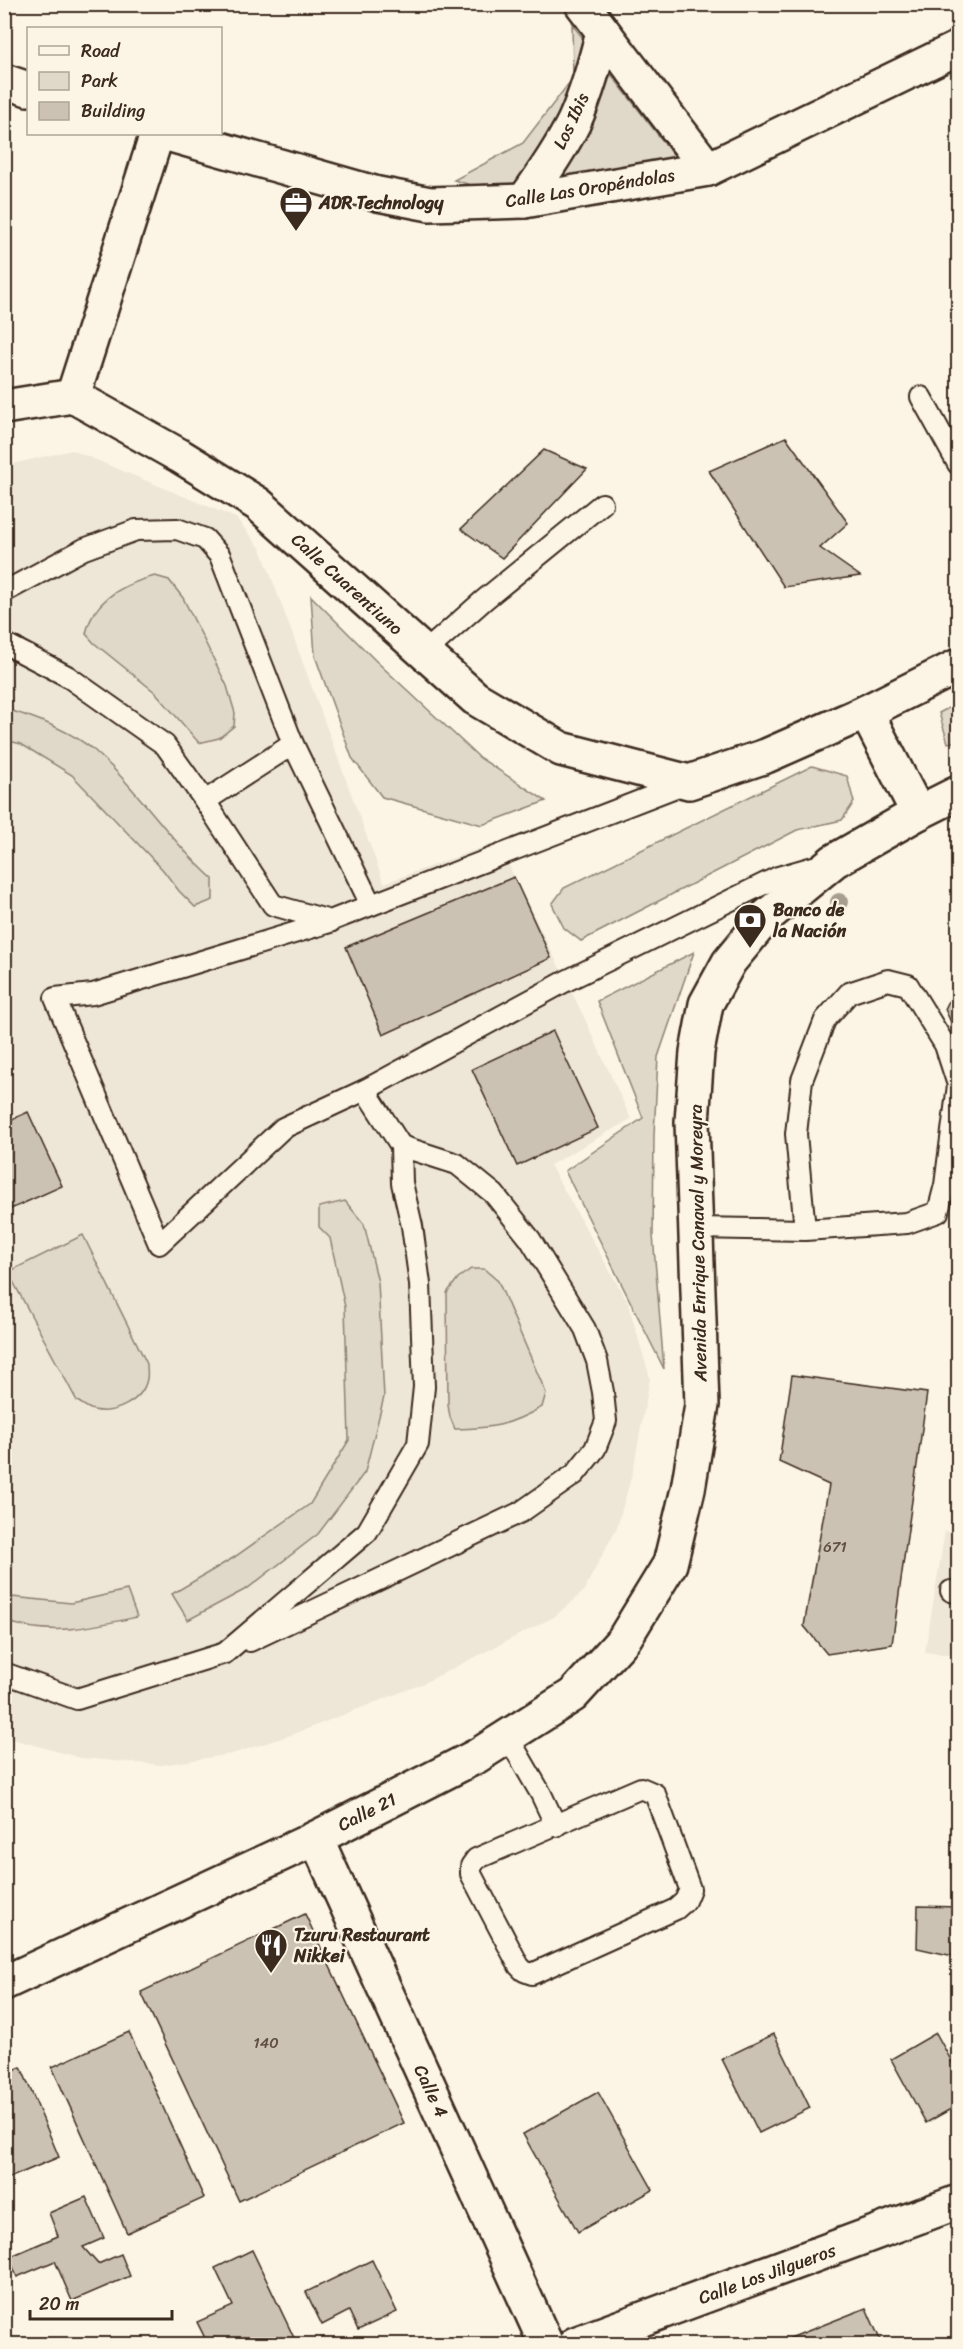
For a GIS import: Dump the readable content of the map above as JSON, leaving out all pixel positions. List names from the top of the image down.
{
  "streets": {
    "street": [
      "Los Ibis",
      "Calle Las Oropéndolas",
      "Calle Cuarentiuno",
      "Avenida Enrique Canaval y Moreyra",
      "Calle 21",
      "Calle 4",
      "Calle Los Jilgueros"
    ]
  },
  "crossings": [
    ["Los Ibis", "Calle Las Oropéndolas"],
    ["Avenida Enrique Canaval y Moreyra", "Calle 21"],
    ["Calle 21", "Calle 4"]
  ],
  "places": {
    "office": ["ADR Technology"],
    "bank": ["Banco de la Nación"],
    "restaurant": ["Tzuru Restaurant Nikkei"]
  },
  "house_numbers": ["671", "140"],
  "legend": ["Road", "Park", "Building"],
  "scale_bar": "20 m"
}
